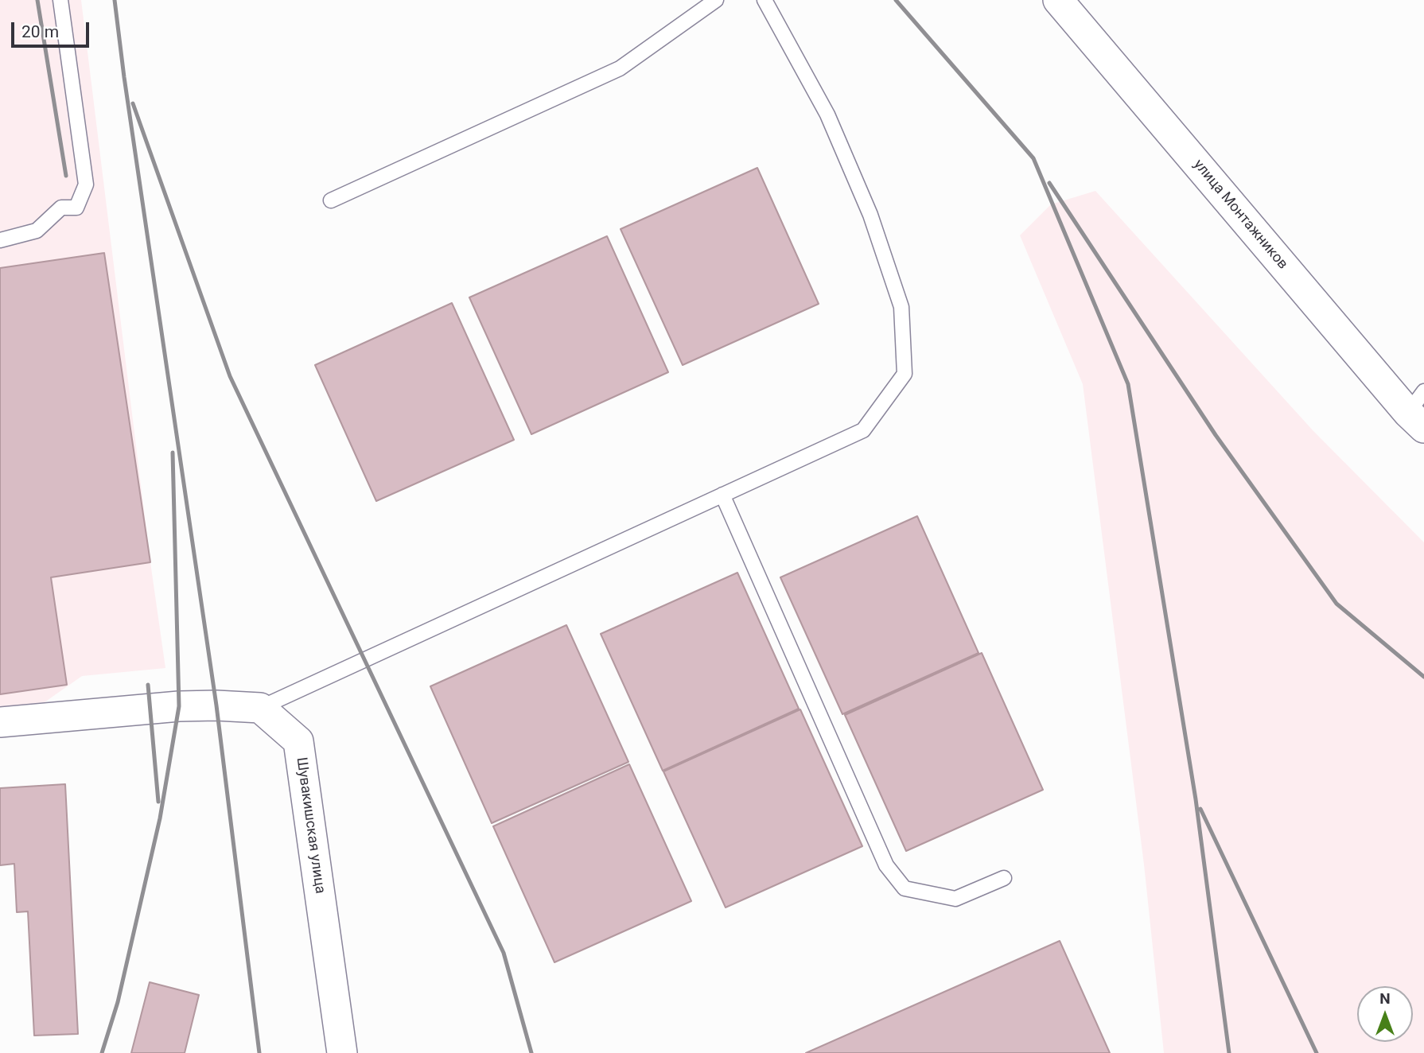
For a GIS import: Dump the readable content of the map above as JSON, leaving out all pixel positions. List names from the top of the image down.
{
  "streets": {
    "street": ["улица Монтажников", "Шувакишская улица"]
  },
  "scale_bar": "20 m",
  "north": "top"
}
